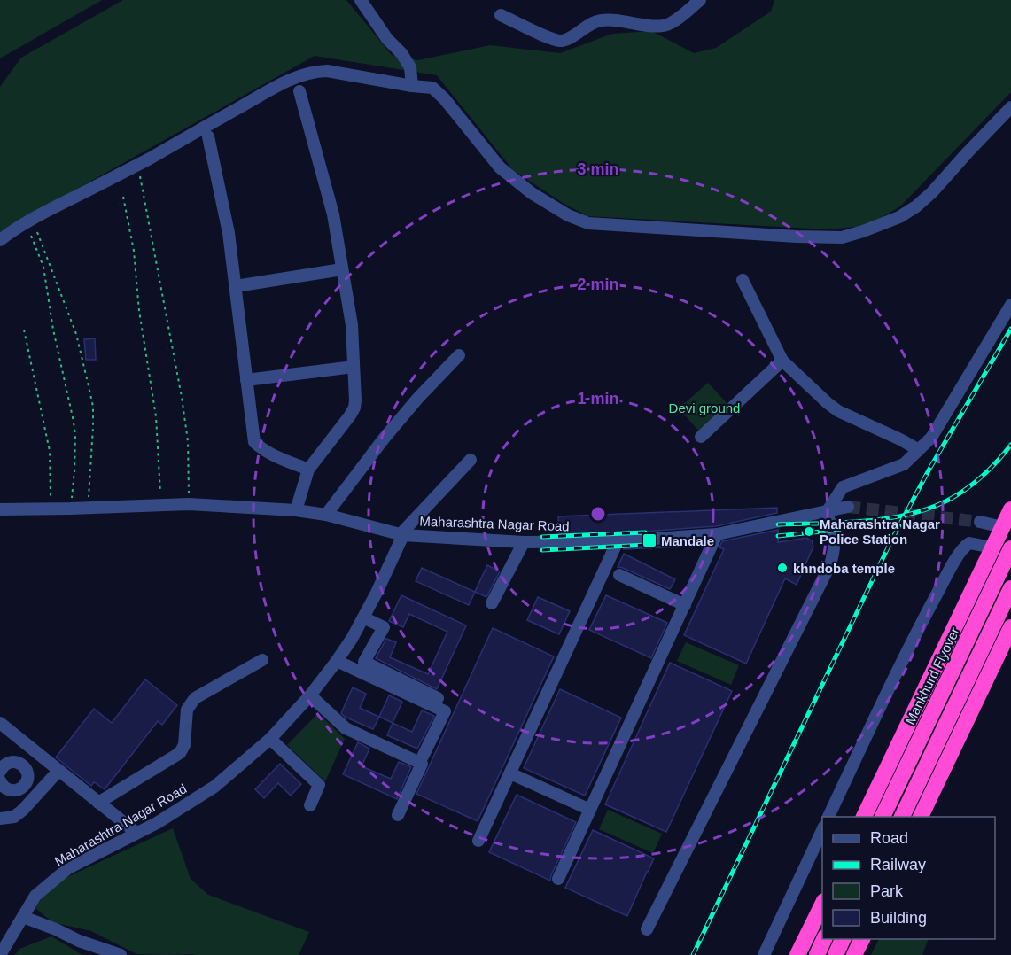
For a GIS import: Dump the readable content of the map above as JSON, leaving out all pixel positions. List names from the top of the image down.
{
  "streets": {
    "highway": ["Mankhurd Flyover"],
    "street": ["Maharashtra Nagar Road"]
  },
  "parks": ["Devi ground"],
  "places": {
    "other": ["Maharashtra Nagar Police Station", "khndoba temple"],
    "transit": ["Mandale"]
  },
  "legend": [
    "Road",
    "Railway",
    "Park",
    "Building"
  ],
  "rings": ["3 min", "2 min", "1 min"]
}
